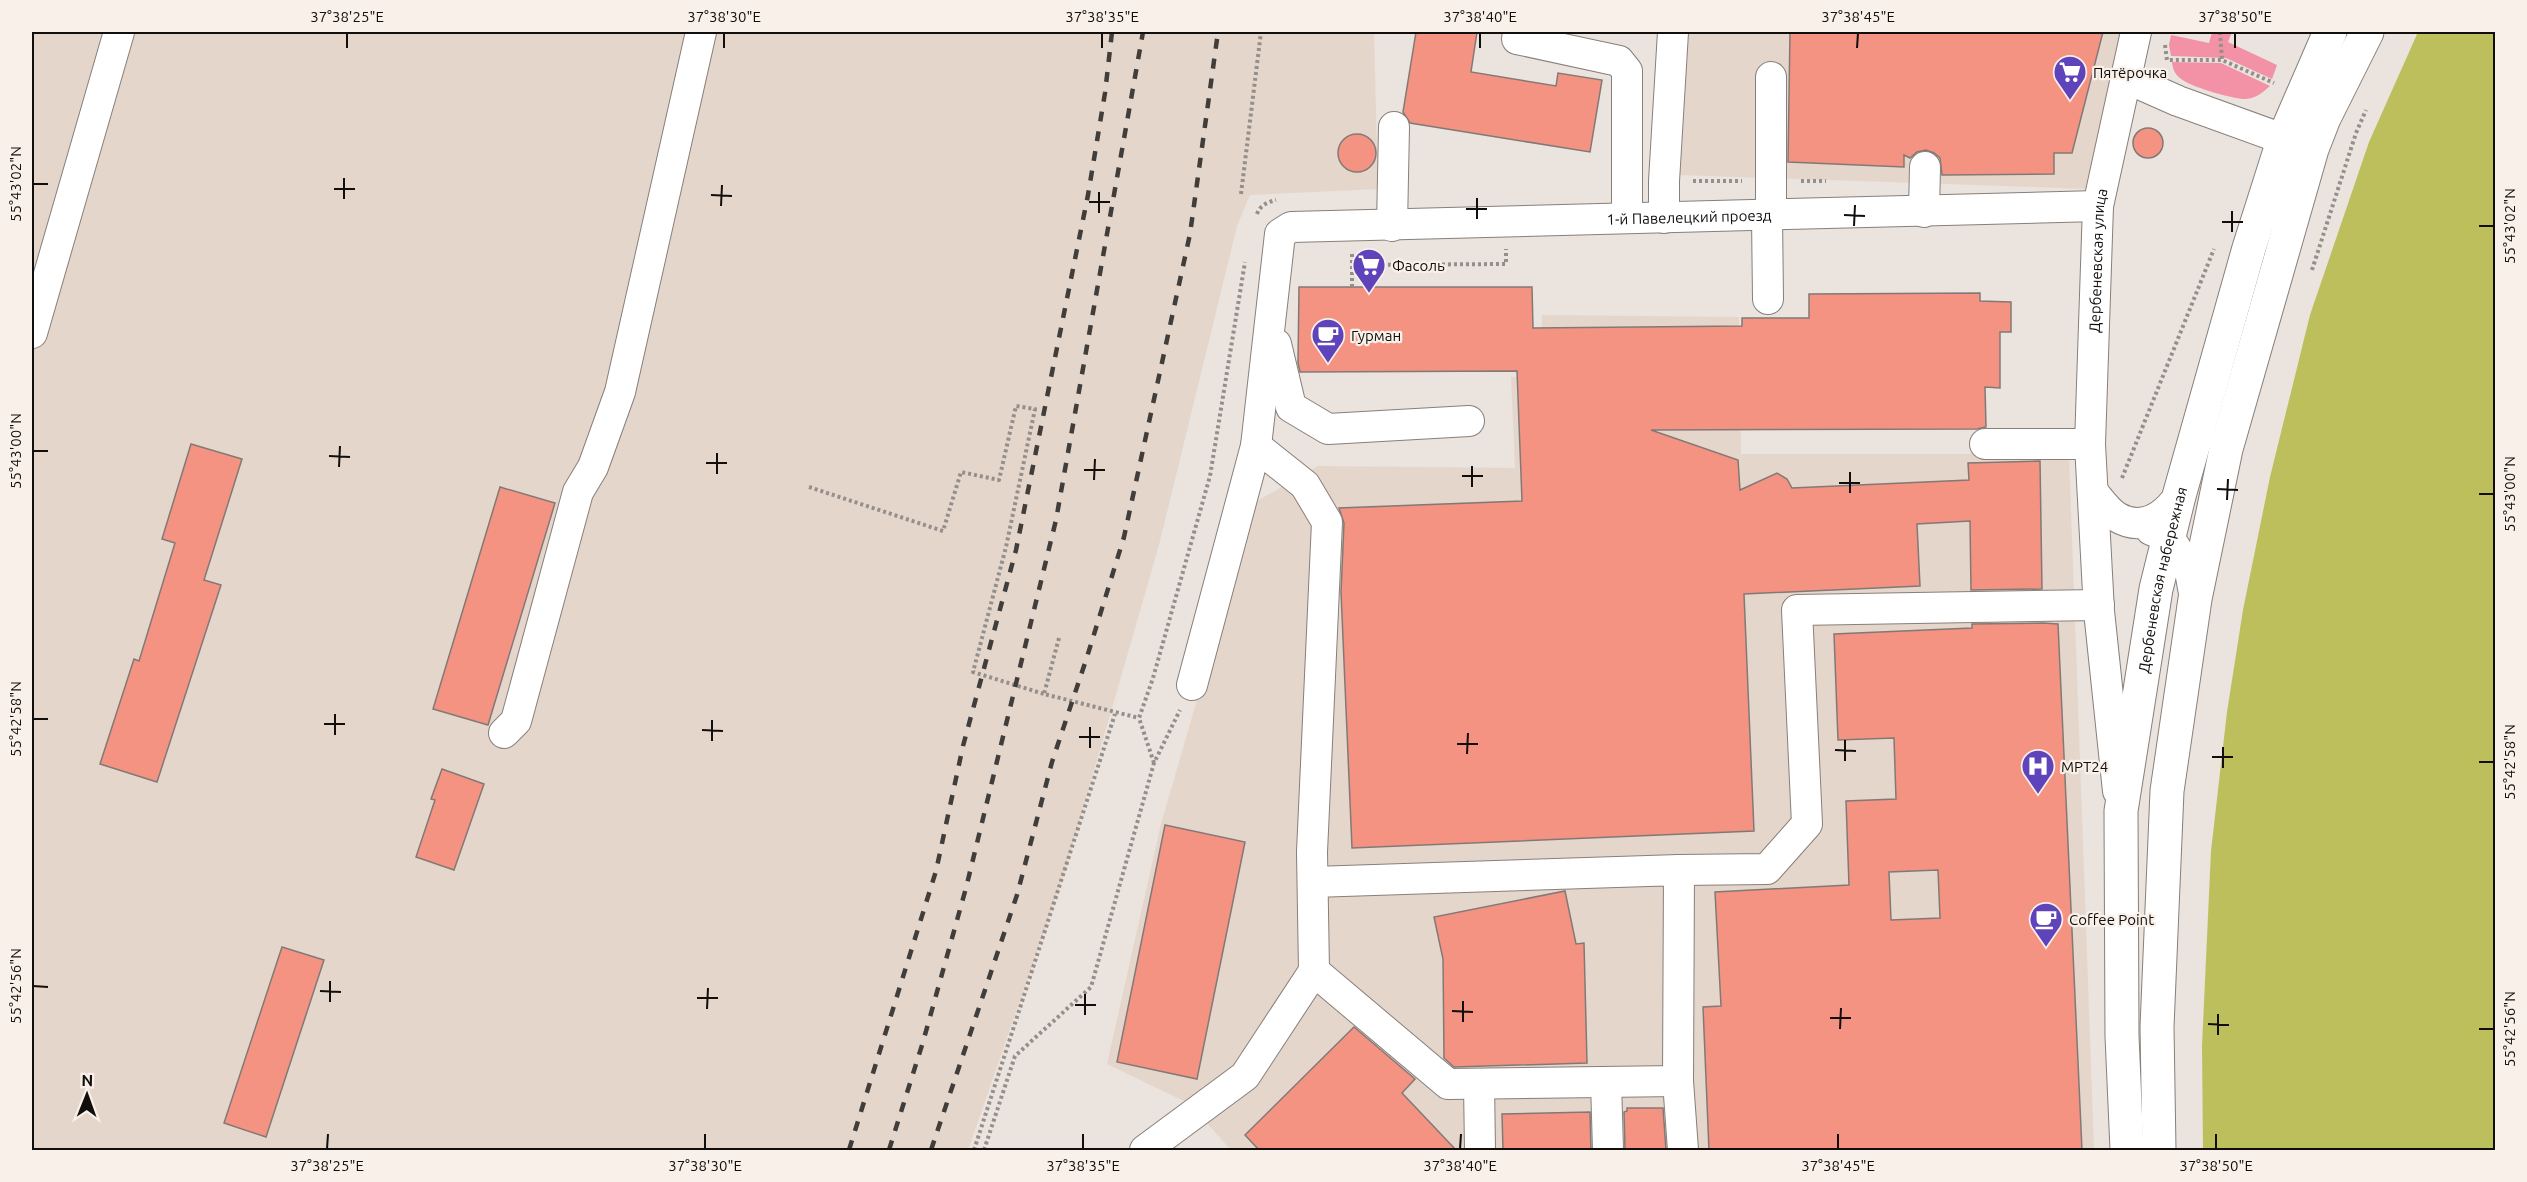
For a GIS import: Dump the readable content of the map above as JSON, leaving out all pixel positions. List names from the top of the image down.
{
  "streets": {
    "main road": ["Дербеневская набережная"],
    "street": ["1-й Павелецкий проезд", "Дербеневская улица"]
  },
  "crossings": [
    ["1-й Павелецкий проезд", "Дербеневская улица"],
    ["Дербеневская улица", "Дербеневская набережная"]
  ],
  "places": {
    "supermarket": ["Пятёрочка", "Фасоль"],
    "cafe": ["Гурман", "Coffee Point"],
    "hospital": ["МРТ24"]
  },
  "north": "top",
  "coordinates": [
    "37°38'25\"E",
    "37°38'30\"E",
    "37°38'35\"E",
    "37°38'40\"E",
    "37°38'45\"E",
    "37°38'50\"E",
    "55°43'02\"N",
    "55°43'00\"N",
    "55°42'58\"N",
    "55°42'56\"N"
  ]
}
